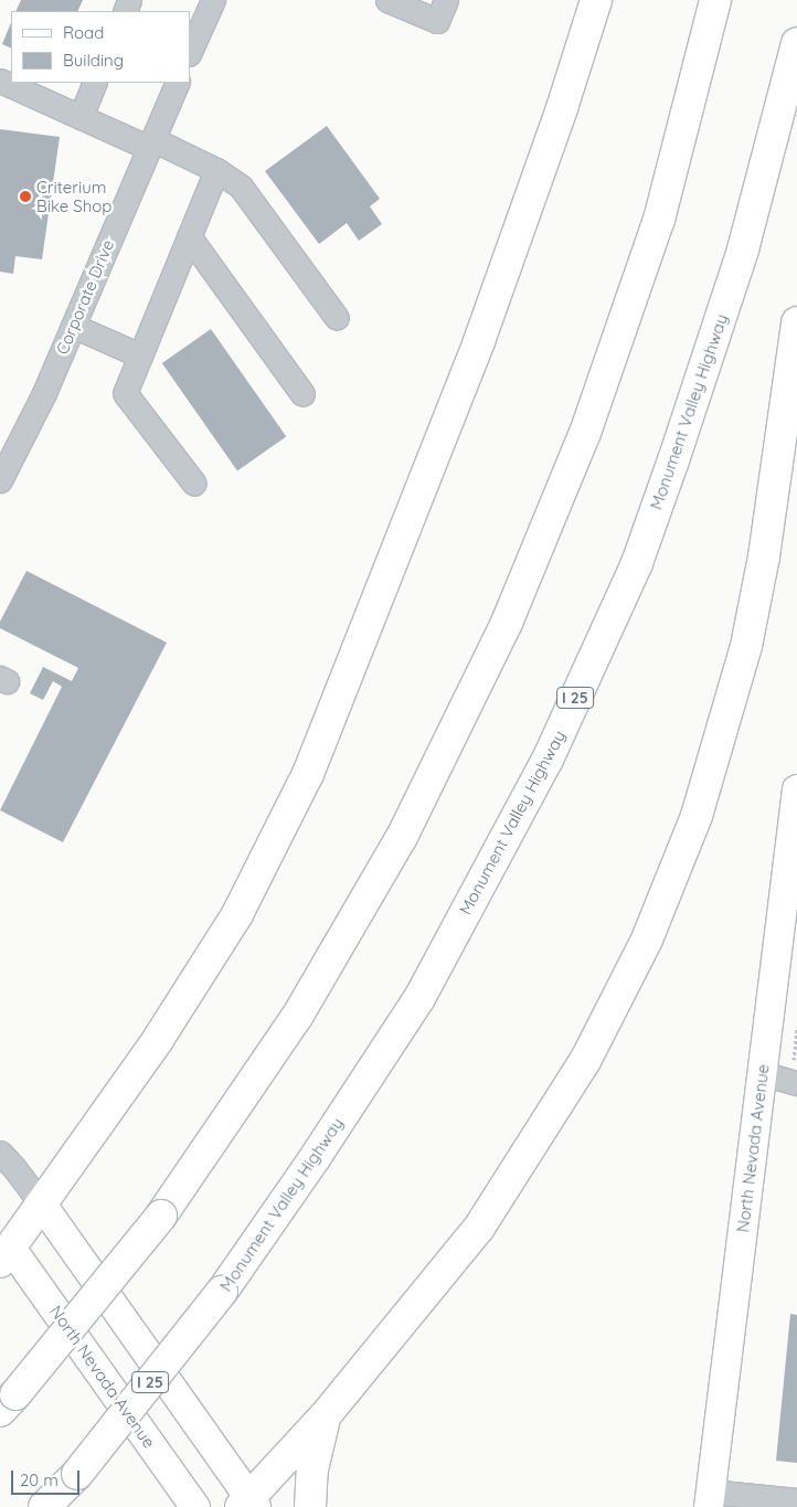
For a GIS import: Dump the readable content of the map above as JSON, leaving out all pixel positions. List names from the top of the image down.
{
  "streets": {
    "highway": ["Monument Valley Highway", "I 25"],
    "main road": ["North Nevada Avenue"],
    "street": ["Corporate Drive"]
  },
  "places": ["Criterium Bike Shop"],
  "legend": ["Road", "Building"],
  "scale_bar": "20 m"
}
